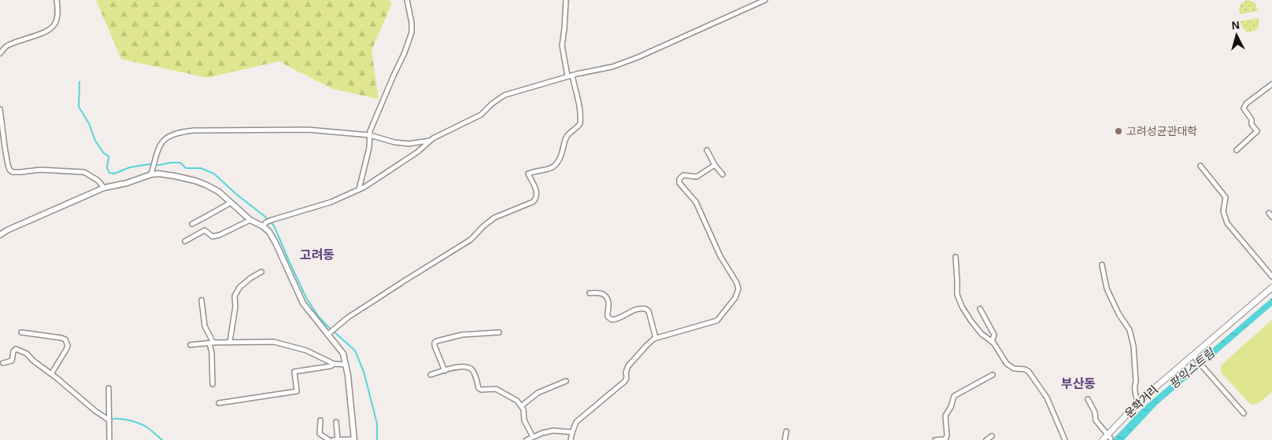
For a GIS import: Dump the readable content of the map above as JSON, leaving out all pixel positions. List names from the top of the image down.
{
  "streets": {
    "main road": ["운학거리"]
  },
  "districts": ["고려동", "부산동"],
  "water": ["팡익스트림"],
  "places": ["고려성균관대학"],
  "north": "top"
}
